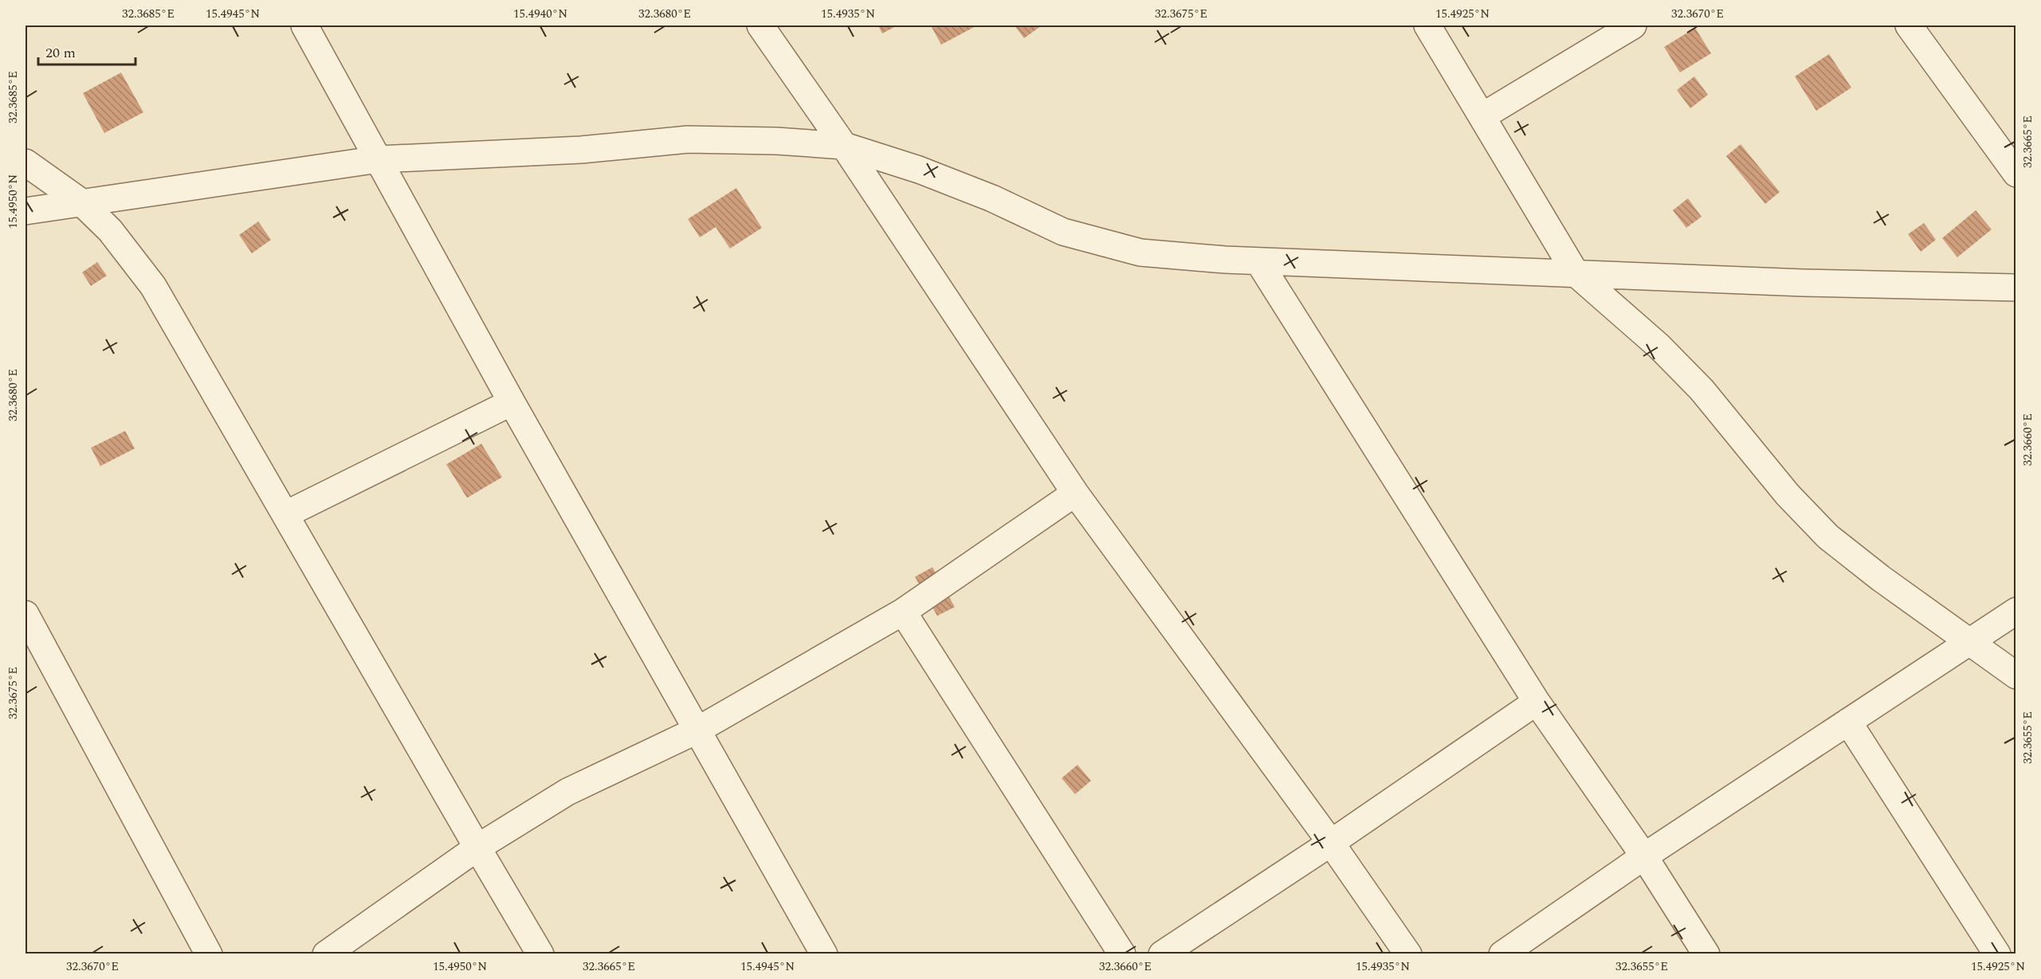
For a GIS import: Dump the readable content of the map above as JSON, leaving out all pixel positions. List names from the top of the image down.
{
  "scale_bar": "20 m",
  "coordinates": [
    "32.3685°E",
    "15.4945°N",
    "15.4940°N",
    "32.3680°E",
    "15.4935°N",
    "32.3675°E",
    "15.4925°N",
    "32.3670°E",
    "32.3665°E",
    "15.4950°N",
    "32.3660°E",
    "32.3655°E"
  ]
}
